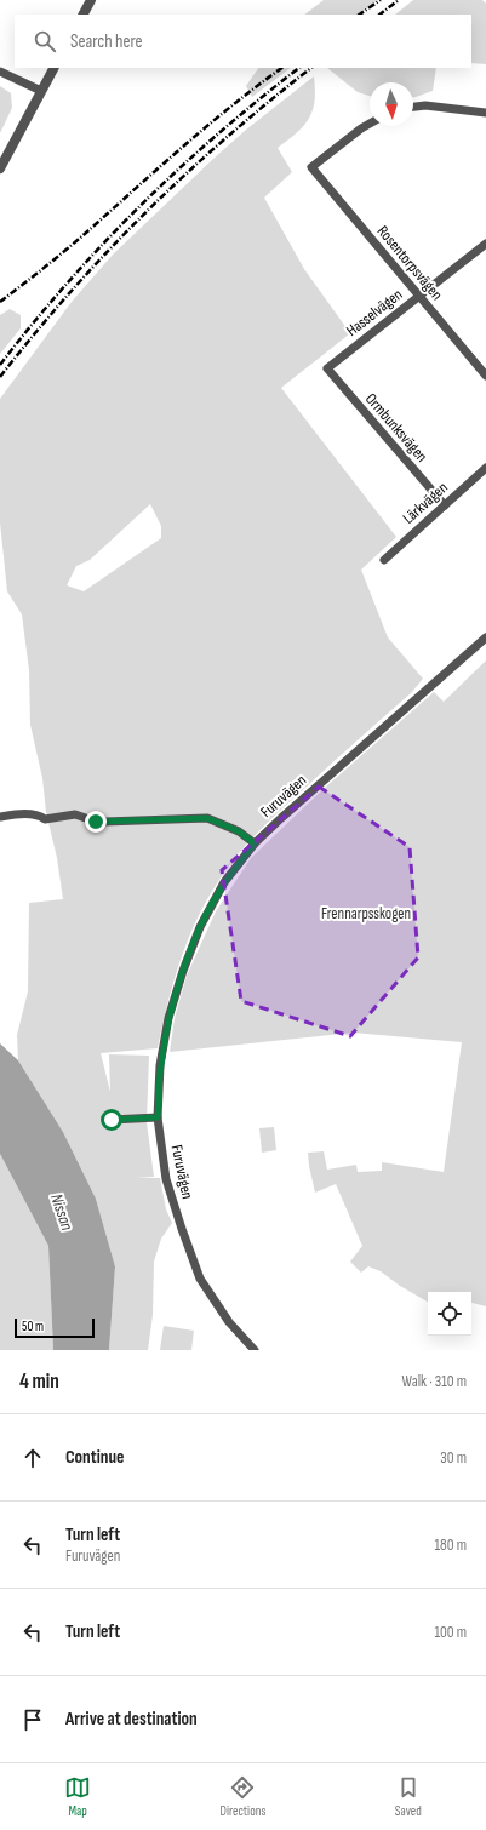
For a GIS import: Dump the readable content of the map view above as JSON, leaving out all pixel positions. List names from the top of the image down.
{
  "streets": {
    "street": [
      "Rosentorpsvägen",
      "Hasselvägen",
      "Ormbunksvägen",
      "Lärkvägen",
      "Furuvägen"
    ]
  },
  "crossings": [
    ["Rosentorpsvägen", "Hasselvägen"],
    ["Hasselvägen", "Ormbunksvägen"],
    ["Ormbunksvägen", "Lärkvägen"]
  ],
  "water": ["Nissan"],
  "parks": ["Frennarpsskogen"],
  "scale_bar": "50 m",
  "north": "bottom",
  "page": {
    "search": "Search here",
    "scale": "50 m",
    "heading": ["4 min", "Walk · 310 m"],
    "list": [
      ["Continue", "30 m"],
      ["Turn left", "Furuvägen", "180 m"],
      ["Turn left", "100 m"],
      "Arrive at destination"
    ],
    "nav": ["Map", "Directions", "Saved"]
  }
}
